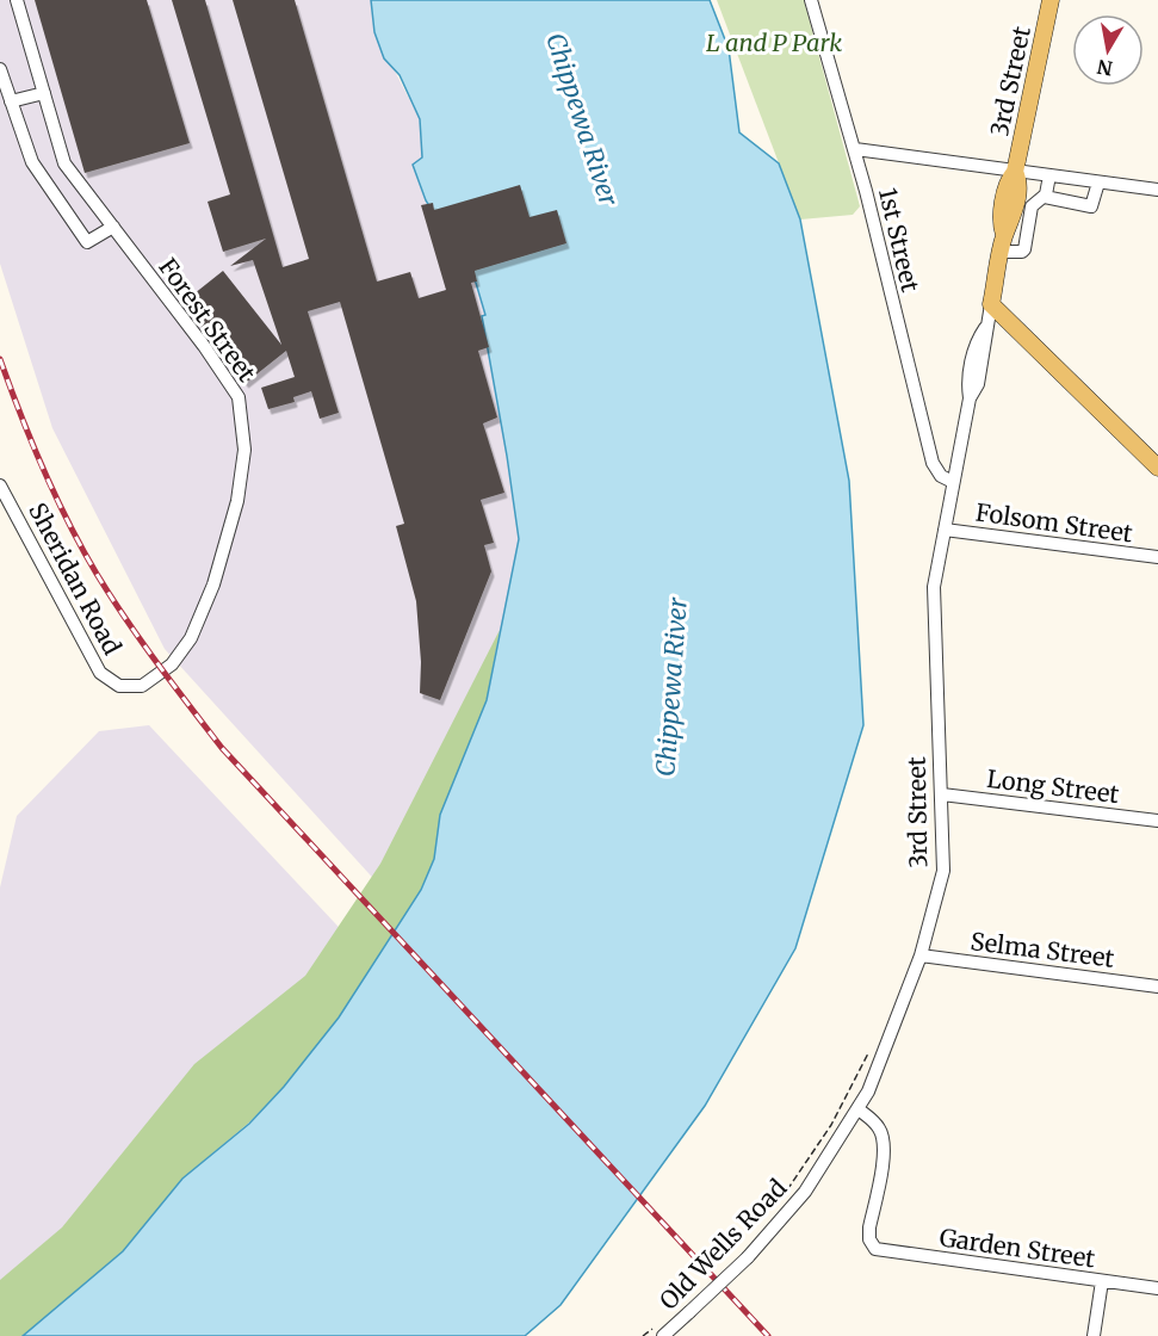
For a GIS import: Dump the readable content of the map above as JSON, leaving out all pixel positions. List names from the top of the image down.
{
  "streets": {
    "main road": ["3rd Street"],
    "street": [
      "1st Street",
      "Forest Street",
      "Folsom Street",
      "Sheridan Road",
      "Long Street",
      "Selma Street",
      "Old Wells Road",
      "Garden Street"
    ]
  },
  "crossings": [
    ["3rd Street", "1st Street"],
    ["3rd Street", "Folsom Street"],
    ["3rd Street", "Long Street"],
    ["3rd Street", "Selma Street"],
    ["3rd Street", "Old Wells Road"],
    ["3rd Street", "Garden Street"],
    ["Forest Street", "Sheridan Road"],
    ["Old Wells Road", "Garden Street"]
  ],
  "water": ["Chippewa River"],
  "parks": ["L and P Park"],
  "north": "bottom"
}
